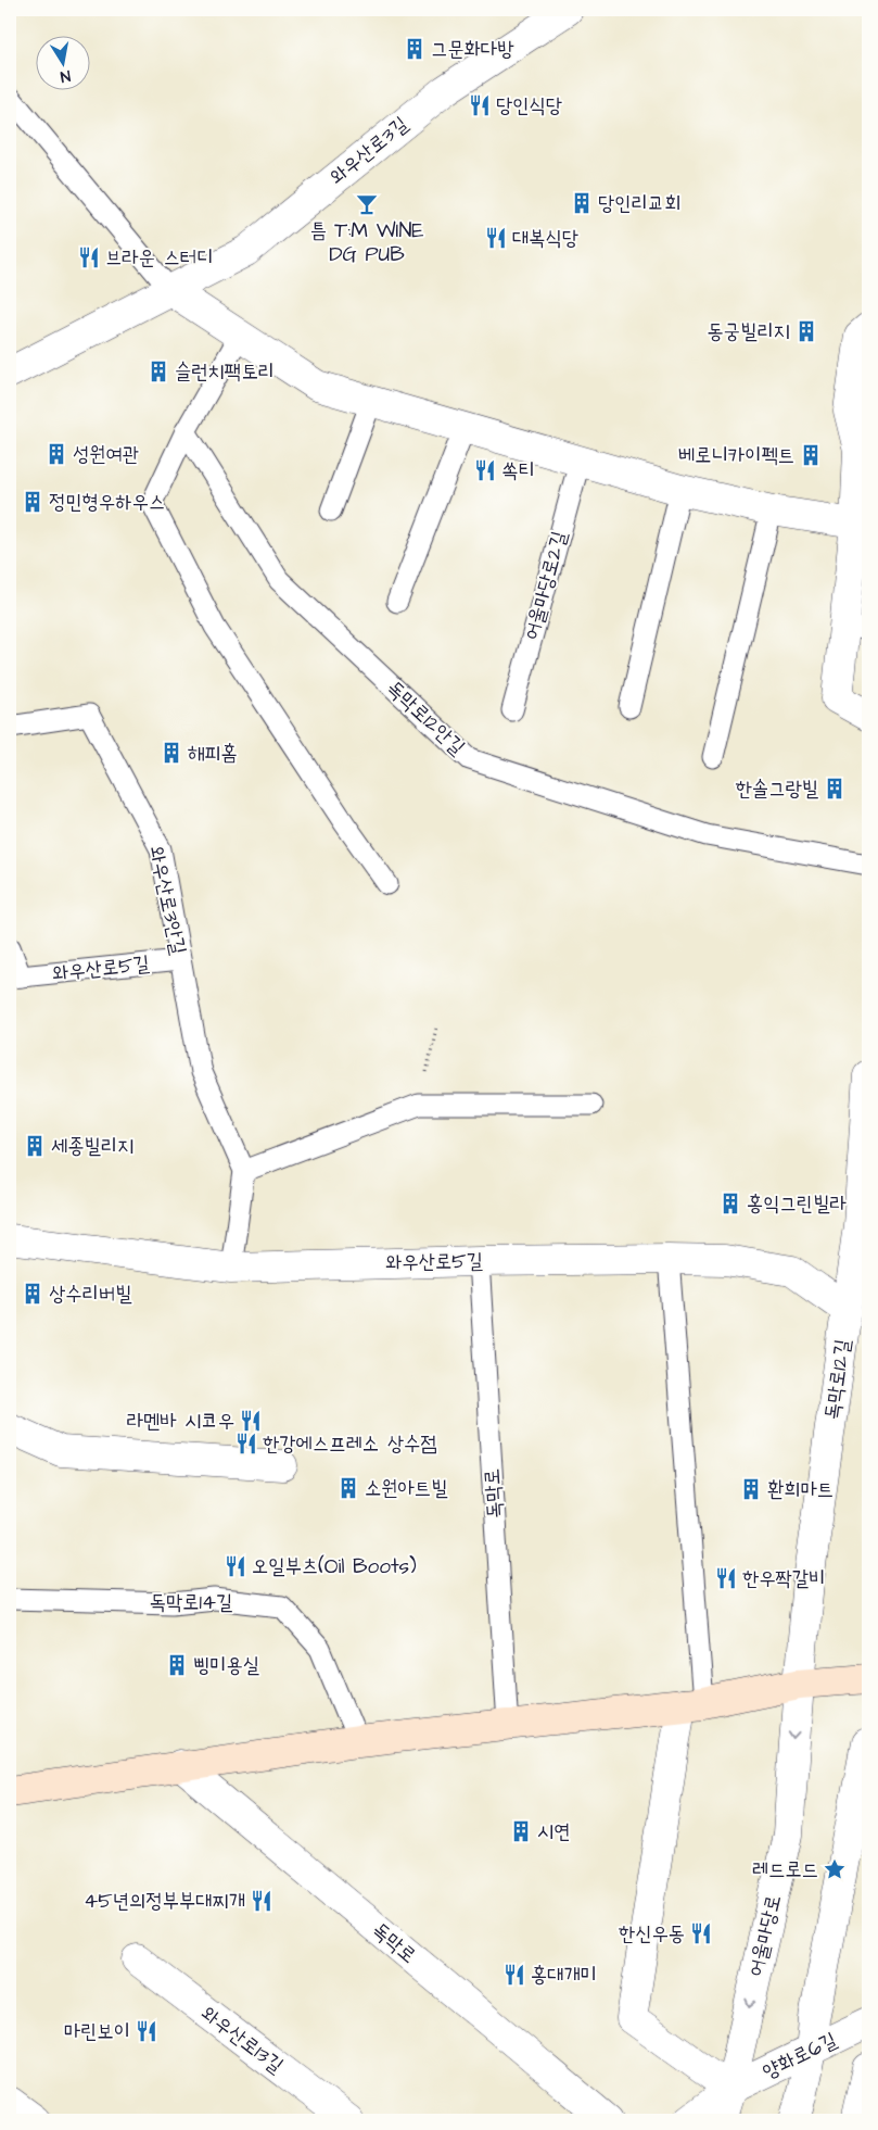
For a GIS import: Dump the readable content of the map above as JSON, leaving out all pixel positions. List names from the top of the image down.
{
  "streets": {
    "street": [
      "와우산로3길",
      "와우산로5길",
      "독막로12길",
      "독막로",
      "어울마당로",
      "와우산로13길",
      "양화로6길"
    ],
    "lane": [
      "어울마당로2길",
      "독막로12안길",
      "와우산로3안길",
      "독막로14길"
    ]
  },
  "crossings": [
    ["와우산로3안길", "와우산로5길"],
    ["와우산로5길", "독막로12길"],
    ["와우산로5길", "독막로"],
    ["독막로12길", "어울마당로"],
    ["어울마당로", "양화로6길"]
  ],
  "places": {
    "building": [
      "그문화다방",
      "당인리교회",
      "동궁빌리지",
      "슬런치팩토리",
      "성원여관",
      "베로니카이펙트",
      "정민형우하우스",
      "해피홈",
      "한솔그랑빌",
      "세종빌리지",
      "홍익그린빌라",
      "상수리버빌",
      "소원아트빌",
      "환희마트",
      "삥미용실",
      "시연"
    ],
    "restaurant": [
      "당인식당",
      "대복식당",
      "브라운 스터디",
      "쏙티",
      "라멘바 시코우",
      "한강에스프레소 상수점",
      "오일부츠(Oil Boots)",
      "한우짝갈비",
      "45년의정부부대찌개",
      "한신우동",
      "홍대개미",
      "마린보이"
    ],
    "bar": ["틈 T:M WINE DG PUB"],
    "place": ["레드로드"]
  },
  "north": "bottom"
}
